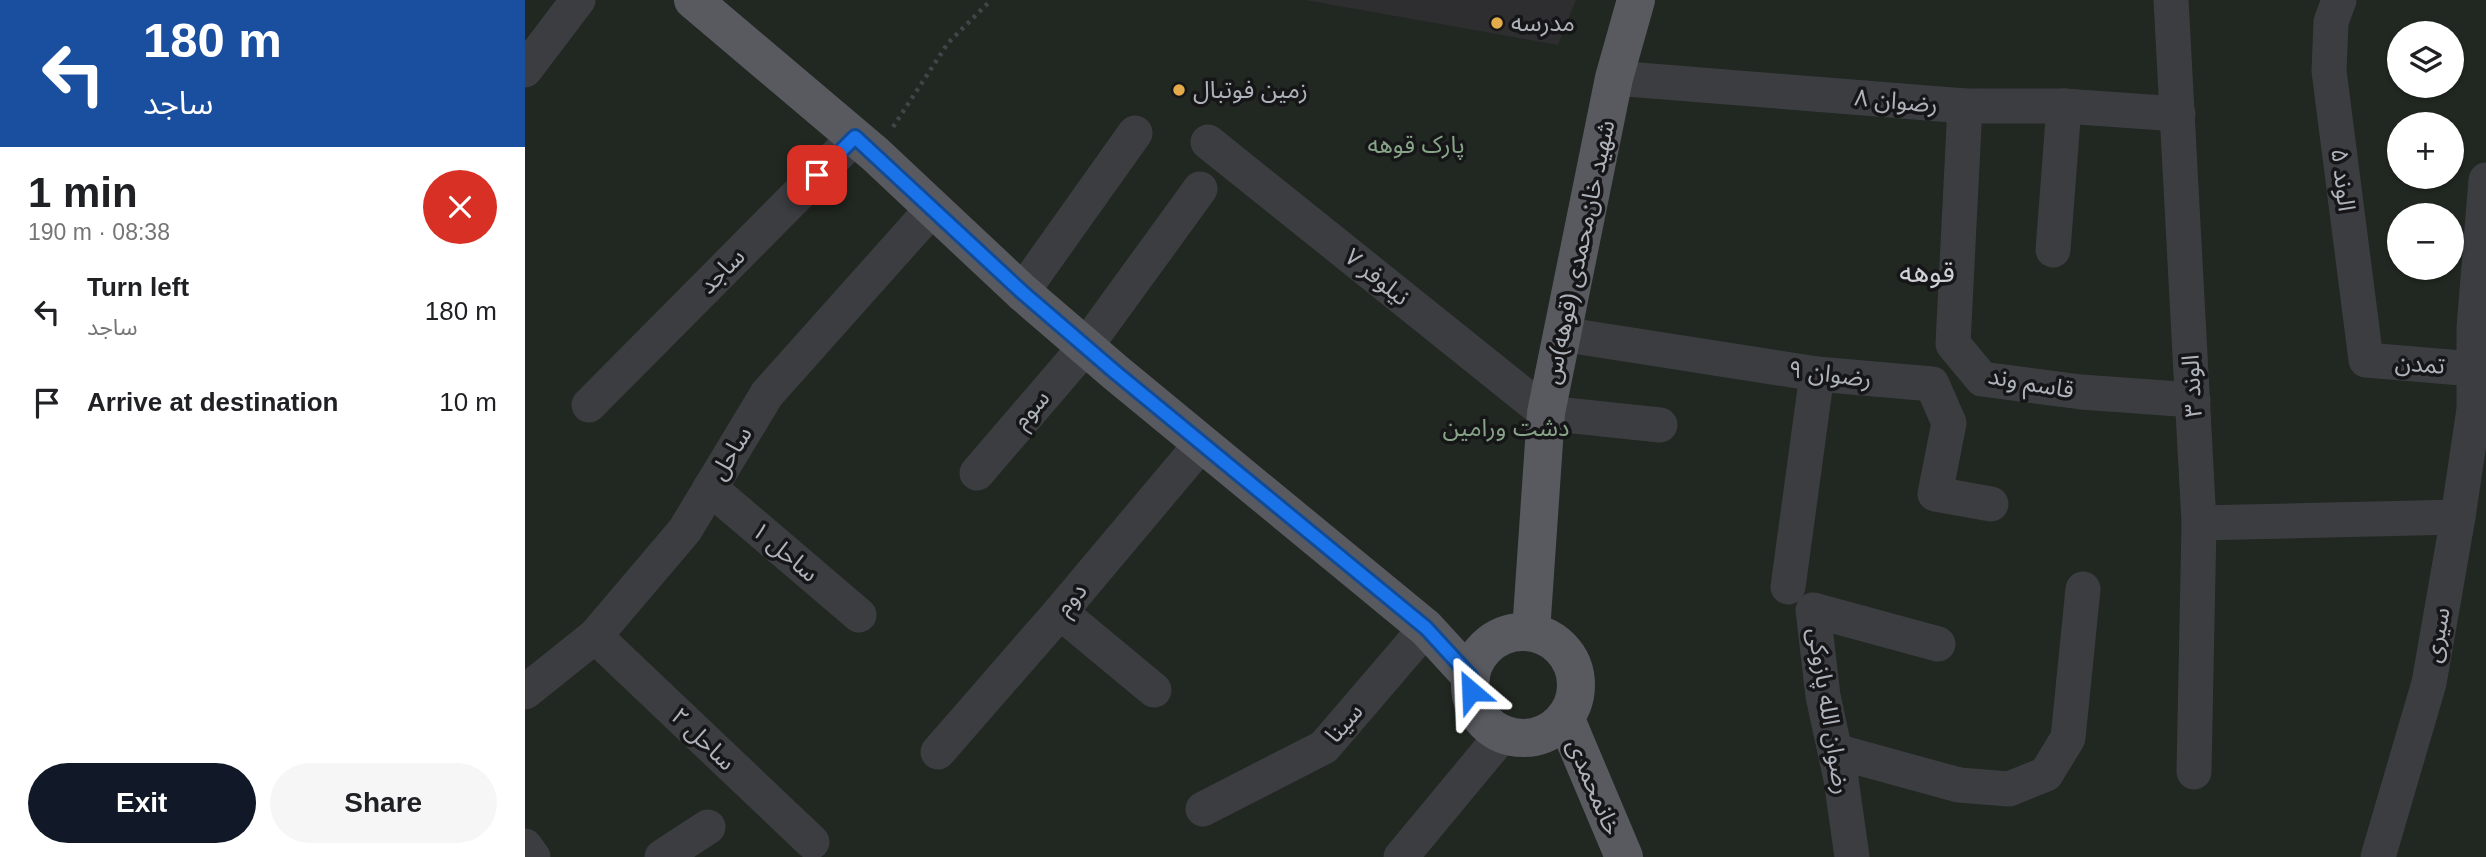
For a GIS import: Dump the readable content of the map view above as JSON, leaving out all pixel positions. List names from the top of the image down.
{
  "streets": {
    "main road": ["شهید خان‌محمدی (قوهه)س", "خانمحمدی"],
    "street": [
      "رضوان ۸",
      "الوند ۵",
      "ساجد",
      "نیلوفر ۷",
      "تمدن",
      "رضوان ۹",
      "قاسم وند",
      "الوند ۳",
      "سوم",
      "ساحل",
      "ساحل ۱",
      "دوم",
      "سیری",
      "رضوان الله پازوکی",
      "سینا",
      "ساحل ۲"
    ]
  },
  "crossings": [
    ["رضوان ۸", "شهید خان‌محمدی (قوهه)س"],
    ["رضوان ۸", "قاسم وند"],
    ["رضوان ۸", "الوند ۳"],
    ["الوند ۵", "تمدن"],
    ["شهید خان‌محمدی (قوهه)س", "نیلوفر ۷"],
    ["شهید خان‌محمدی (قوهه)س", "رضوان ۹"],
    ["شهید خان‌محمدی (قوهه)س", "خانمحمدی"],
    ["تمدن", "سیری"],
    ["قاسم وند", "الوند ۳"],
    ["ساحل", "ساحل ۱"],
    ["ساحل", "ساحل ۲"]
  ],
  "districts": ["قوهه"],
  "parks": ["پارک قوهه", "دشت ورامین"],
  "places": ["مدرسه", "زمین فوتبال"],
  "page": {
    "turn": ["180 m", "ساجد"],
    "map_buttons": ["+", "−"],
    "heading": ["1 min", "190 m · 08:38"],
    "list": [
      {
        "name": "Turn left",
        "note": "ساجد",
        "value": "180 m"
      },
      {
        "name": "Arrive at destination",
        "value": "10 m"
      }
    ],
    "buttons": ["Exit", "Share"]
  }
}
